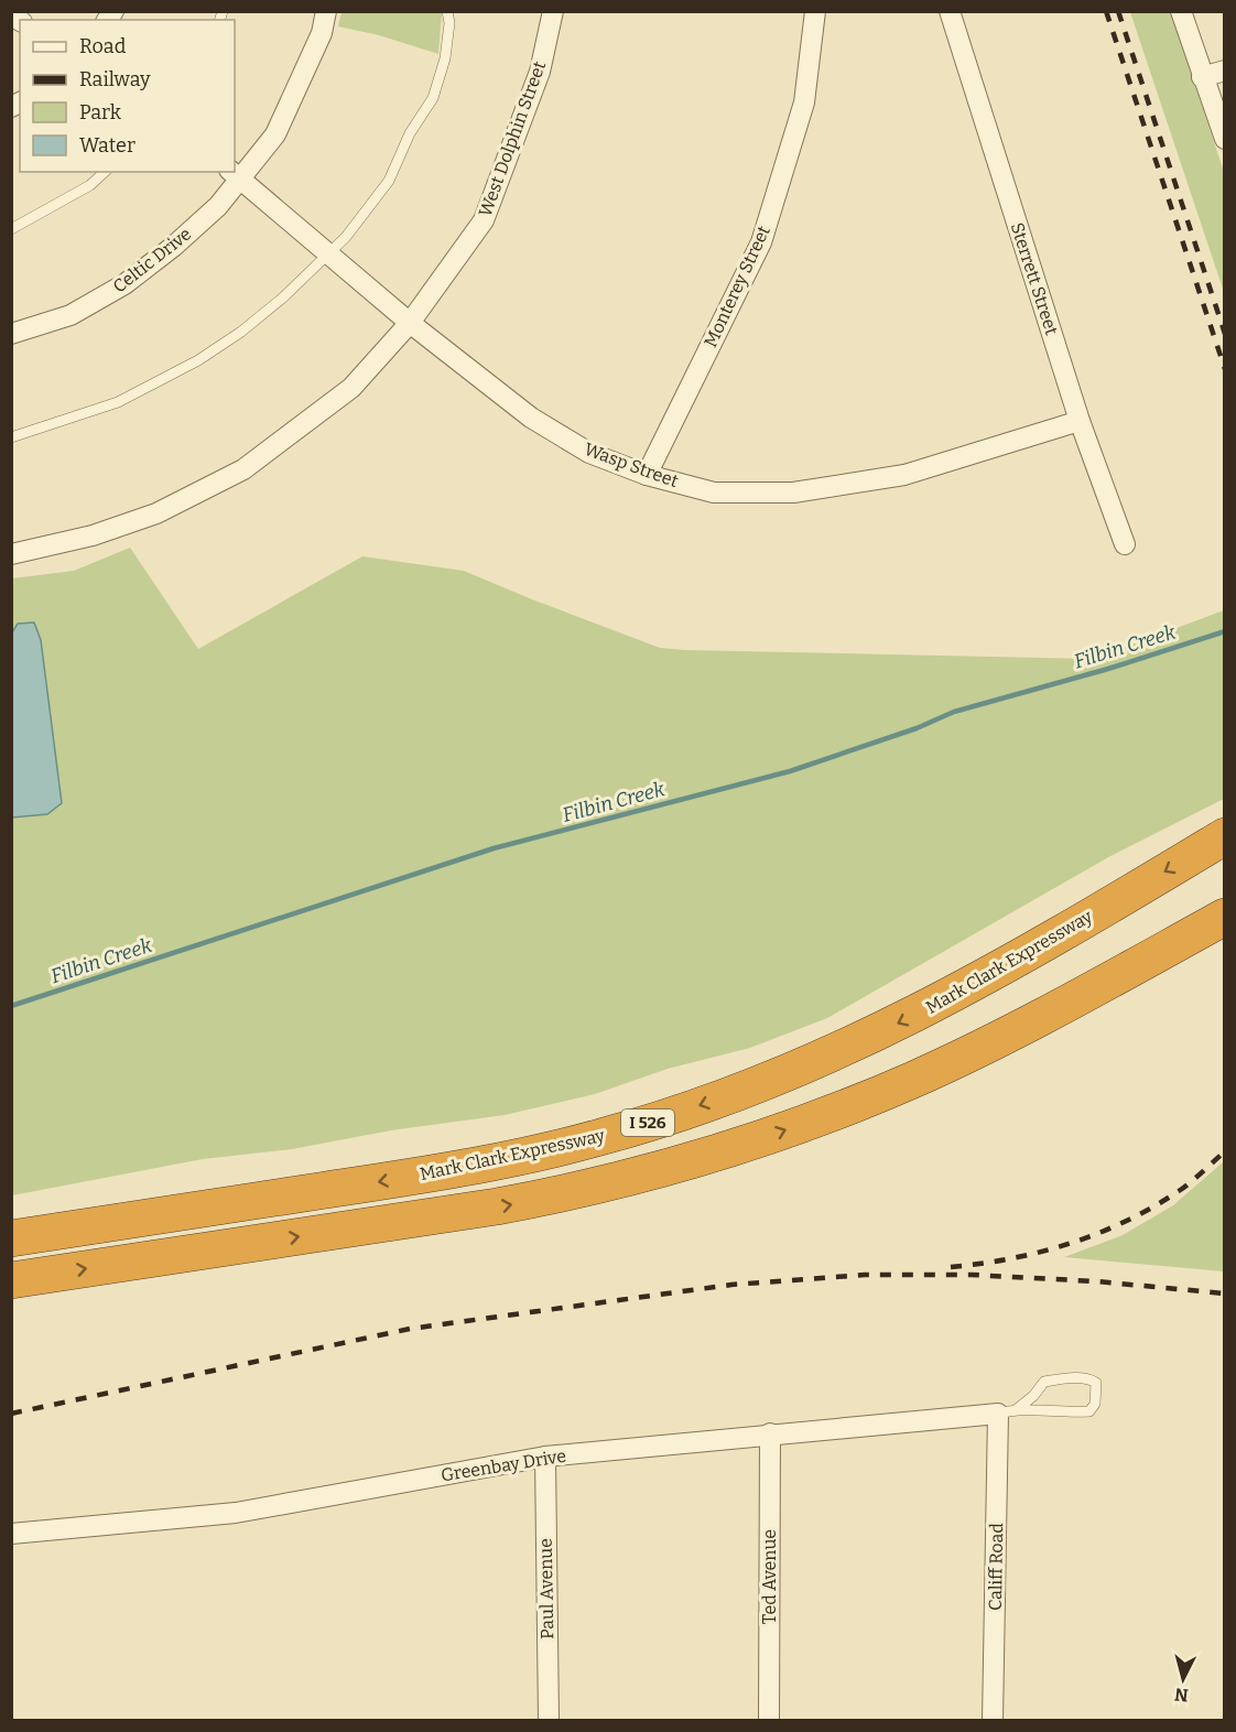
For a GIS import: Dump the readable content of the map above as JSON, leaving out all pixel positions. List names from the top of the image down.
{
  "streets": {
    "highway": ["Mark Clark Expressway", "I 526"],
    "street": [
      "West Dolphin Street",
      "Celtic Drive",
      "Sterrett Street",
      "Monterey Street",
      "Wasp Street",
      "Greenbay Drive",
      "Califf Road",
      "Ted Avenue",
      "Paul Avenue"
    ]
  },
  "crossings": [
    ["West Dolphin Street", "Wasp Street"],
    ["Celtic Drive", "Wasp Street"],
    ["Sterrett Street", "Wasp Street"],
    ["Monterey Street", "Wasp Street"],
    ["Greenbay Drive", "Califf Road"],
    ["Greenbay Drive", "Ted Avenue"],
    ["Greenbay Drive", "Paul Avenue"]
  ],
  "water": ["Filbin Creek"],
  "legend": [
    "Road",
    "Railway",
    "Park",
    "Water"
  ],
  "north": "bottom"
}
